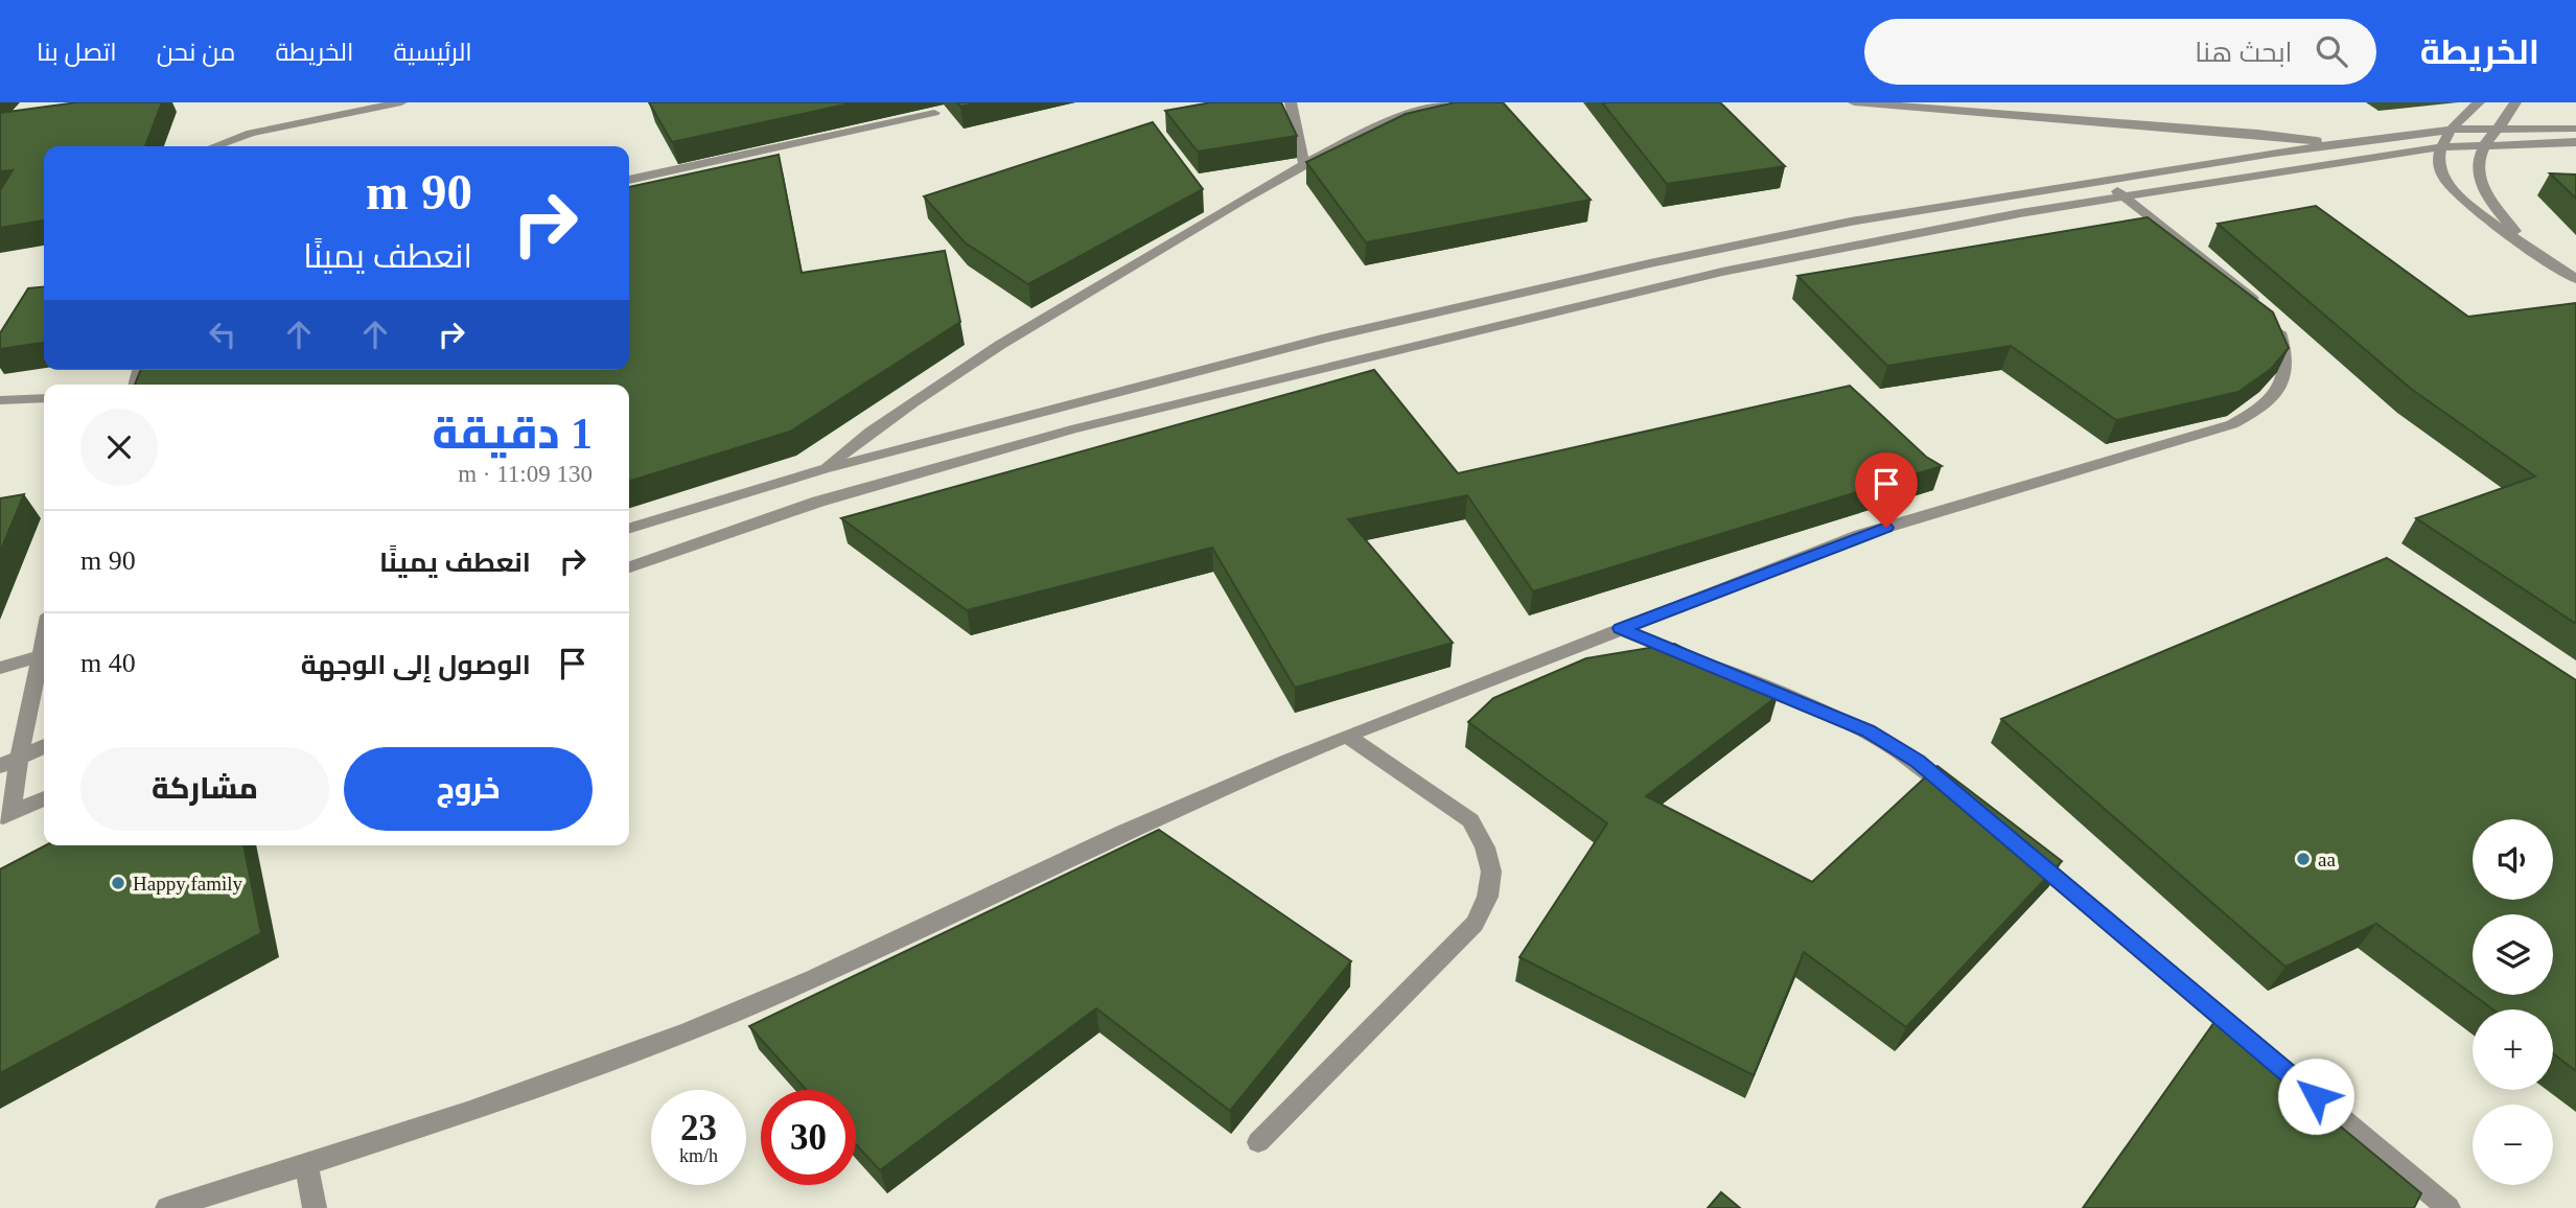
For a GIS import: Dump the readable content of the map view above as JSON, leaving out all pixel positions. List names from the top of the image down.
{
  "places": ["aa", "Happy family"],
  "page": {
    "header": "الخريطة",
    "search": "ابحث هنا",
    "nav": [
      "الرئيسية",
      "الخريطة",
      "من نحن",
      "اتصل بنا"
    ],
    "turn": ["90 m", "انعطف يمينًا"],
    "heading": ["1 دقيقة", "130 m · 11:09"],
    "list": [
      {
        "name": "انعطف يمينًا",
        "value": "90 m"
      },
      {
        "name": "الوصول إلى الوجهة",
        "value": "40 m"
      }
    ],
    "buttons": ["خروج", "مشاركة"],
    "map_buttons": ["+", "−"],
    "speed": "23 km/h",
    "limit": "30"
  }
}
